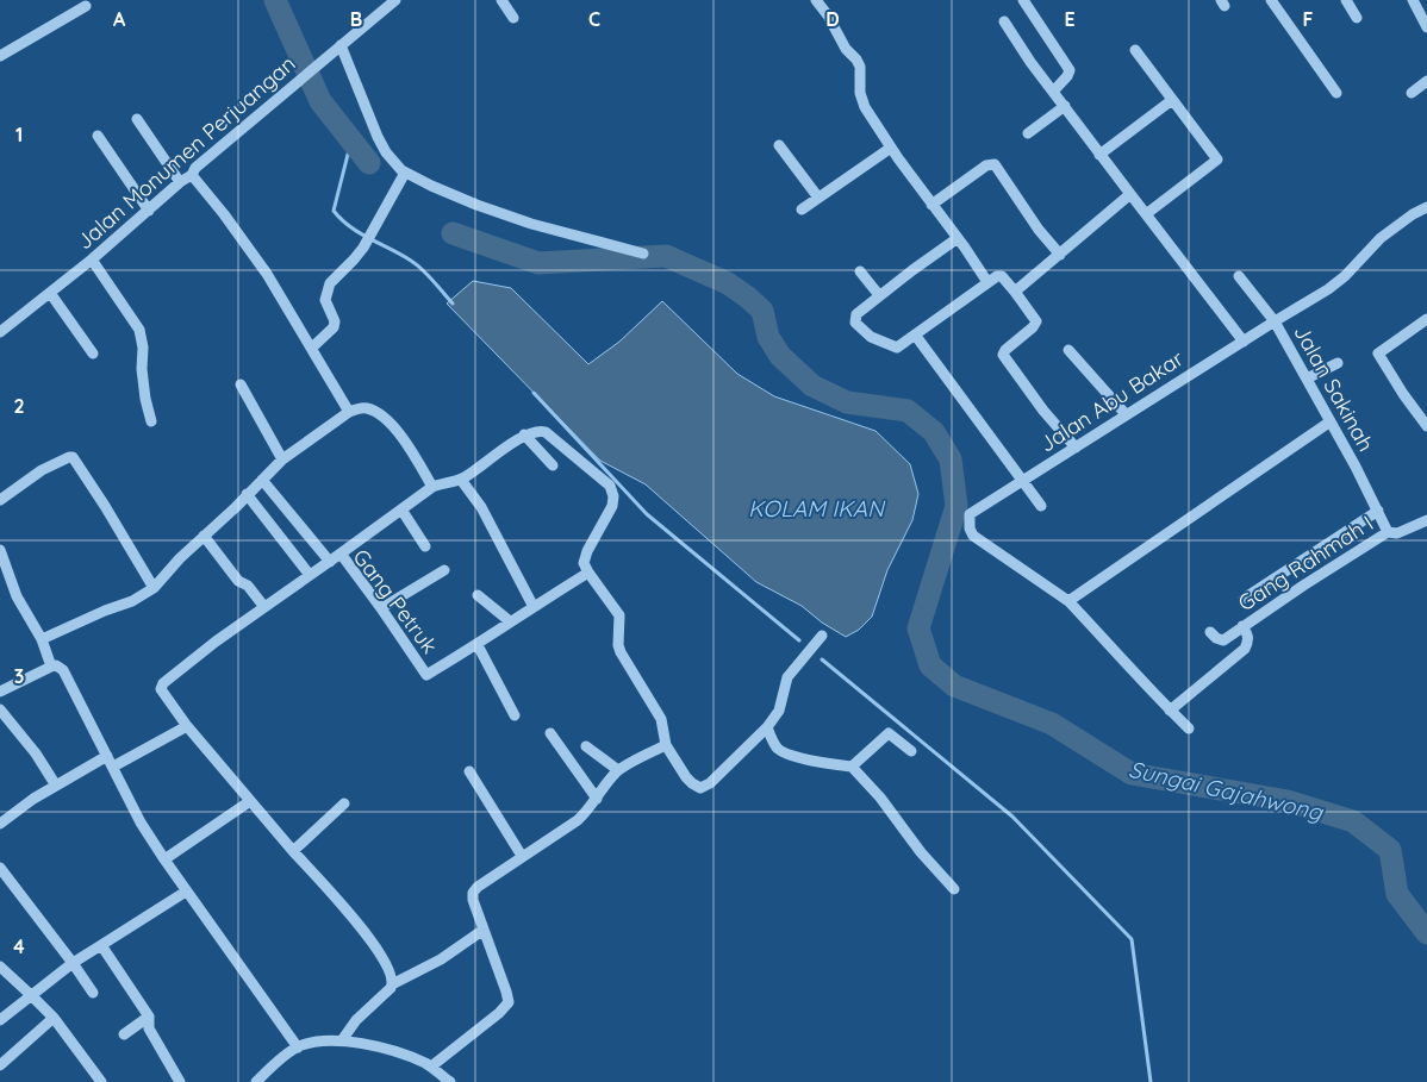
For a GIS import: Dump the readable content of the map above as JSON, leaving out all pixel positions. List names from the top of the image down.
{
  "streets": {
    "street": [
      "Jalan Monumen Perjuangan",
      "Jalan Sakinah",
      "Jalan Abu Bakar",
      "Gang Rahmah I",
      "Gang Petruk"
    ]
  },
  "crossings": [
    ["Jalan Sakinah", "Jalan Abu Bakar"],
    ["Jalan Sakinah", "Gang Rahmah I"]
  ],
  "water": ["KOLAM IKAN", "Sungai Gajahwong"],
  "grid": {
    "columns": [
      "A",
      "B",
      "C",
      "D",
      "E",
      "F"
    ],
    "rows": [
      "1",
      "2",
      "3",
      "4"
    ]
  }
}
